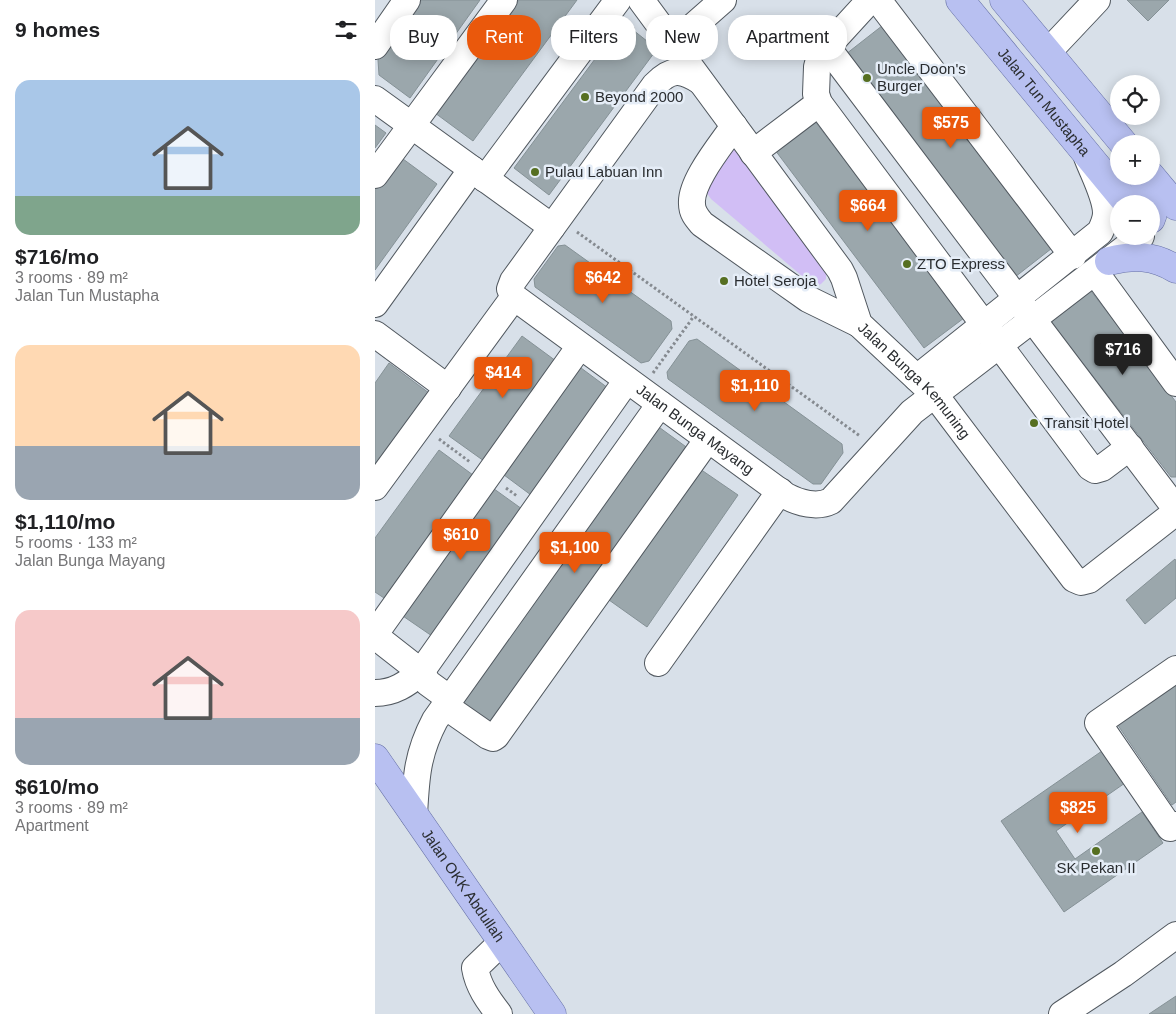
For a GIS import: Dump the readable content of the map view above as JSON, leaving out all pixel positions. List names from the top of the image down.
{
  "streets": {
    "main road": ["Jalan Tun Mustapha", "Jalan OKK Abdullah"],
    "street": ["Jalan Bunga Kemuning", "Jalan Bunga Mayang"]
  },
  "crossings": [
    ["Jalan Bunga Kemuning", "Jalan Bunga Mayang"]
  ],
  "places": [
    "Uncle Doon's Burger",
    "Beyond 2000",
    "Pulau Labuan Inn",
    "ZTO Express",
    "Hotel Seroja",
    "Transit Hotel",
    "SK Pekan II"
  ],
  "page": {
    "heading": "9 homes",
    "chip": [
      "Buy",
      "Rent",
      "Filters",
      "New",
      "Apartment"
    ],
    "list": [
      {
        "name": "$716/mo",
        "note": "3 rooms · 89 m² · Jalan Tun Mustapha"
      },
      {
        "name": "$1,110/mo",
        "note": "5 rooms · 133 m² · Jalan Bunga Mayang"
      },
      {
        "name": "$610/mo",
        "note": "3 rooms · 89 m² · Apartment"
      }
    ],
    "map_buttons": ["+", "−"],
    "price": [
      "$575",
      "$664",
      "$642",
      "$716",
      "$414",
      "$1,110",
      "$610",
      "$1,100",
      "$825"
    ]
  }
}
